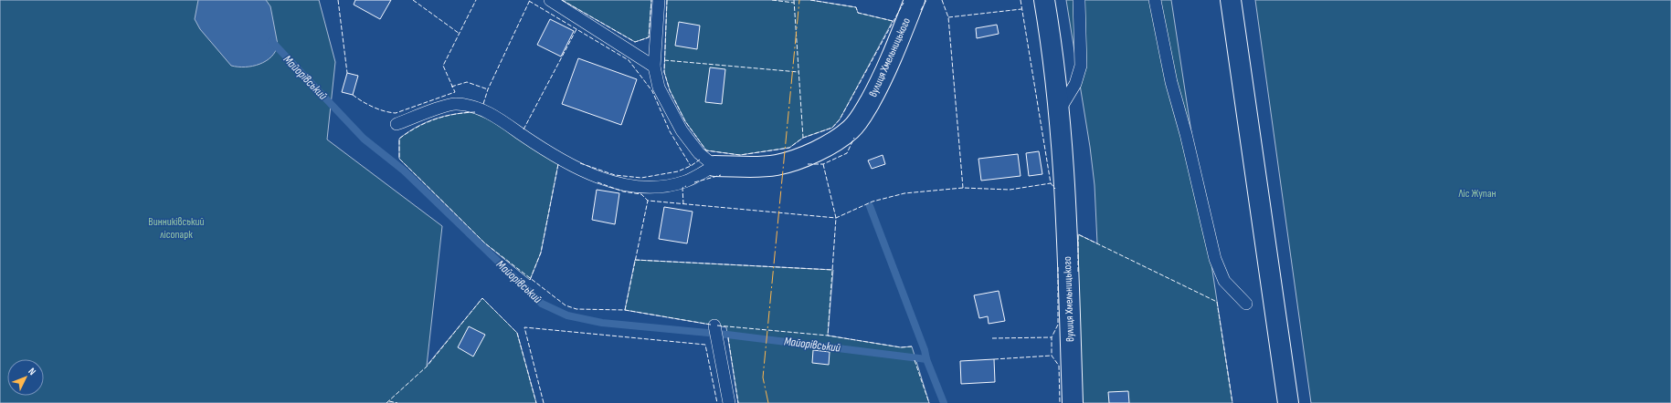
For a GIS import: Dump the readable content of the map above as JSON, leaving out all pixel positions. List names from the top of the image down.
{
  "streets": {
    "street": ["вулиця Хмельницького"]
  },
  "water": ["Майорівський"],
  "parks": ["Ліс Жупан", "Винниківський лісопарк"],
  "north": "top right"
}
